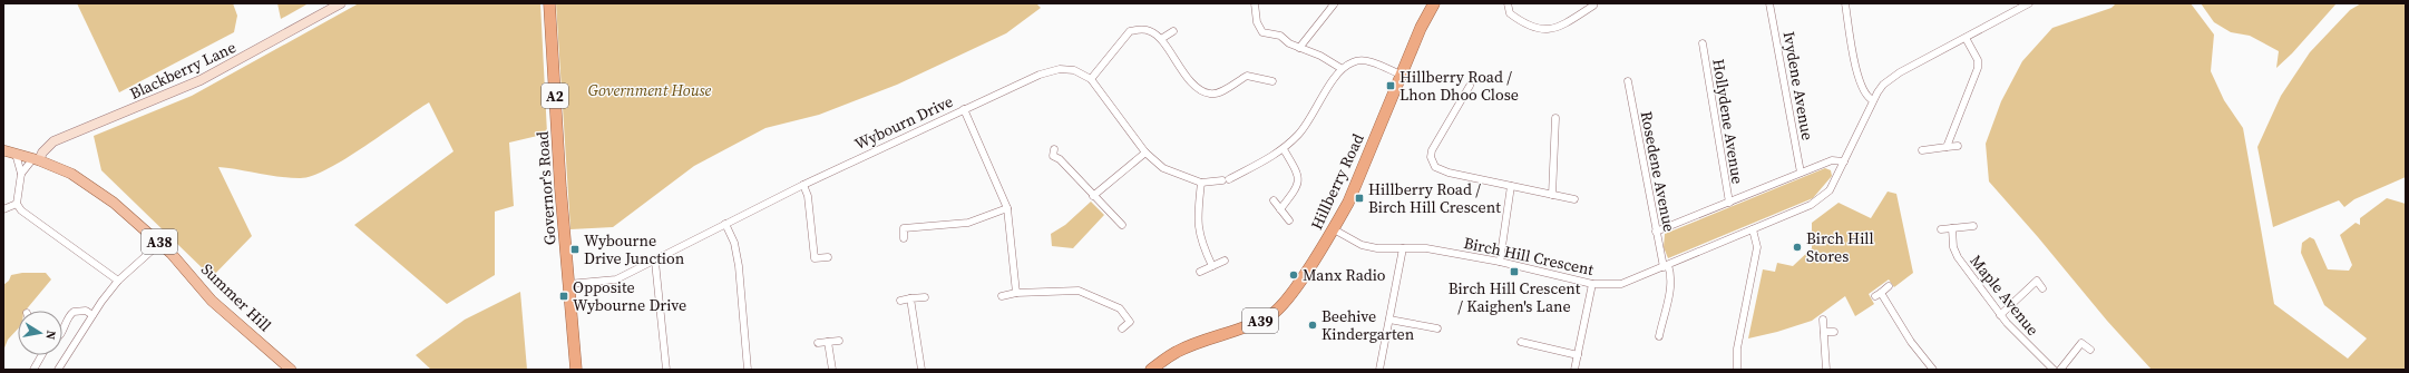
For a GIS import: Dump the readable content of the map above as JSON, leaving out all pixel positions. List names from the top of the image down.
{
  "streets": {
    "highway": [
      "A2",
      "Hillberry Road",
      "Governor's Road",
      "A39"
    ],
    "main road": ["Blackberry Lane", "A38", "Summer Hill"],
    "street": [
      "Ivydene Avenue",
      "Hollydene Avenue",
      "Wybourn Drive",
      "Rosedene Avenue",
      "Birch Hill Crescent",
      "Maple Avenue"
    ]
  },
  "crossings": [
    ["Blackberry Lane", "Summer Hill"],
    ["Wybourn Drive", "Governor's Road"],
    ["Rosedene Avenue", "Birch Hill Crescent"],
    ["Hillberry Road", "Birch Hill Crescent"]
  ],
  "parks": ["Government House"],
  "places": {
    "transit": [
      "Hillberry Road / Lhon Dhoo Close",
      "Hillberry Road / Birch Hill Crescent",
      "Wybourne Drive Junction",
      "Birch Hill Crescent / Kaighen's Lane",
      "Opposite Wybourne Drive"
    ],
    "other": ["Birch Hill Stores", "Manx Radio", "Beehive Kindergarten"]
  },
  "north": "right"
}
